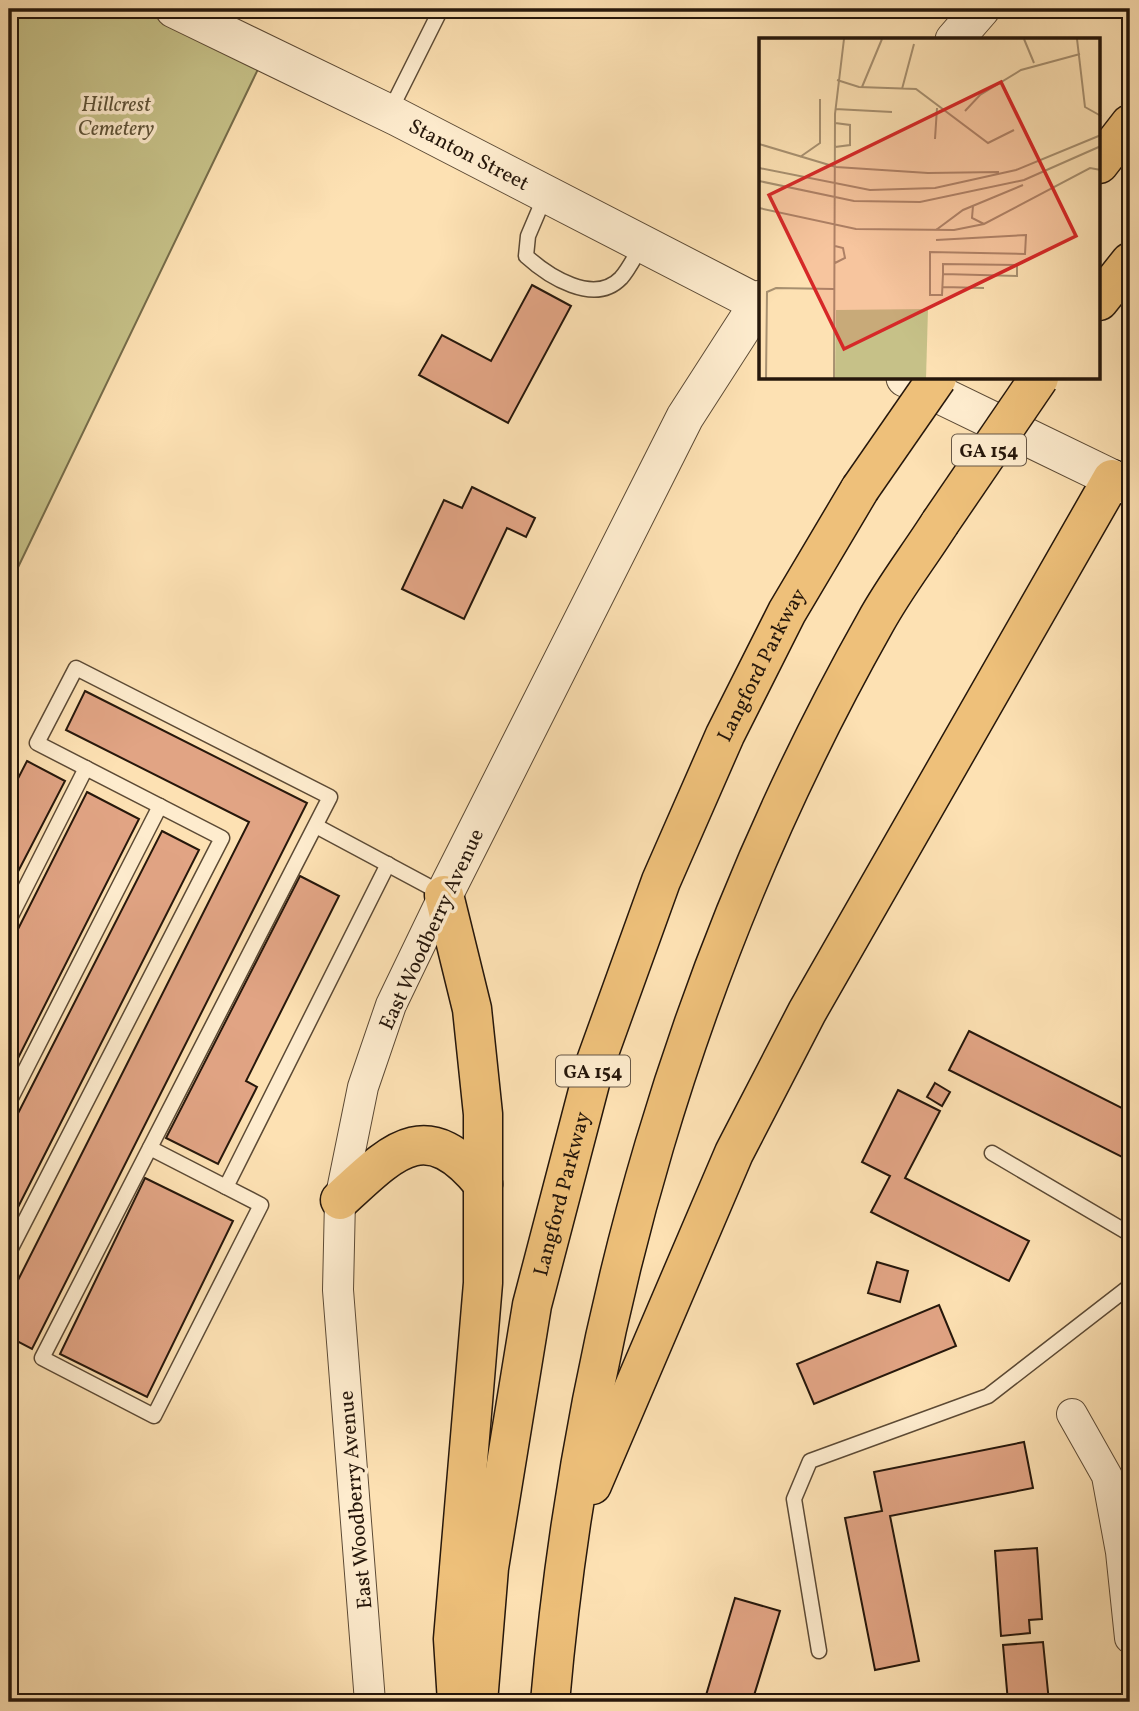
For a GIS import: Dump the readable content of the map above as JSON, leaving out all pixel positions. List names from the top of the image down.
{
  "streets": {
    "highway": ["GA 154", "Langford Parkway"],
    "street": ["Stanton Street", "East Woodberry Avenue"]
  },
  "parks": ["Hillcrest Cemetery"]
}
